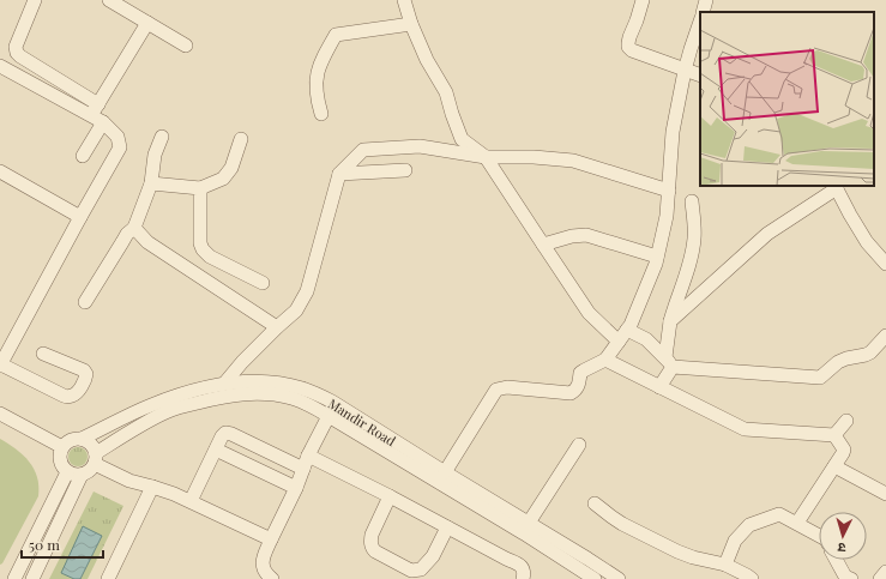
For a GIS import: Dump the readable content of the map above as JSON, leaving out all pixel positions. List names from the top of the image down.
{
  "streets": {
    "street": ["Mandir Road"]
  },
  "scale_bar": "50 m",
  "north": "bottom"
}
